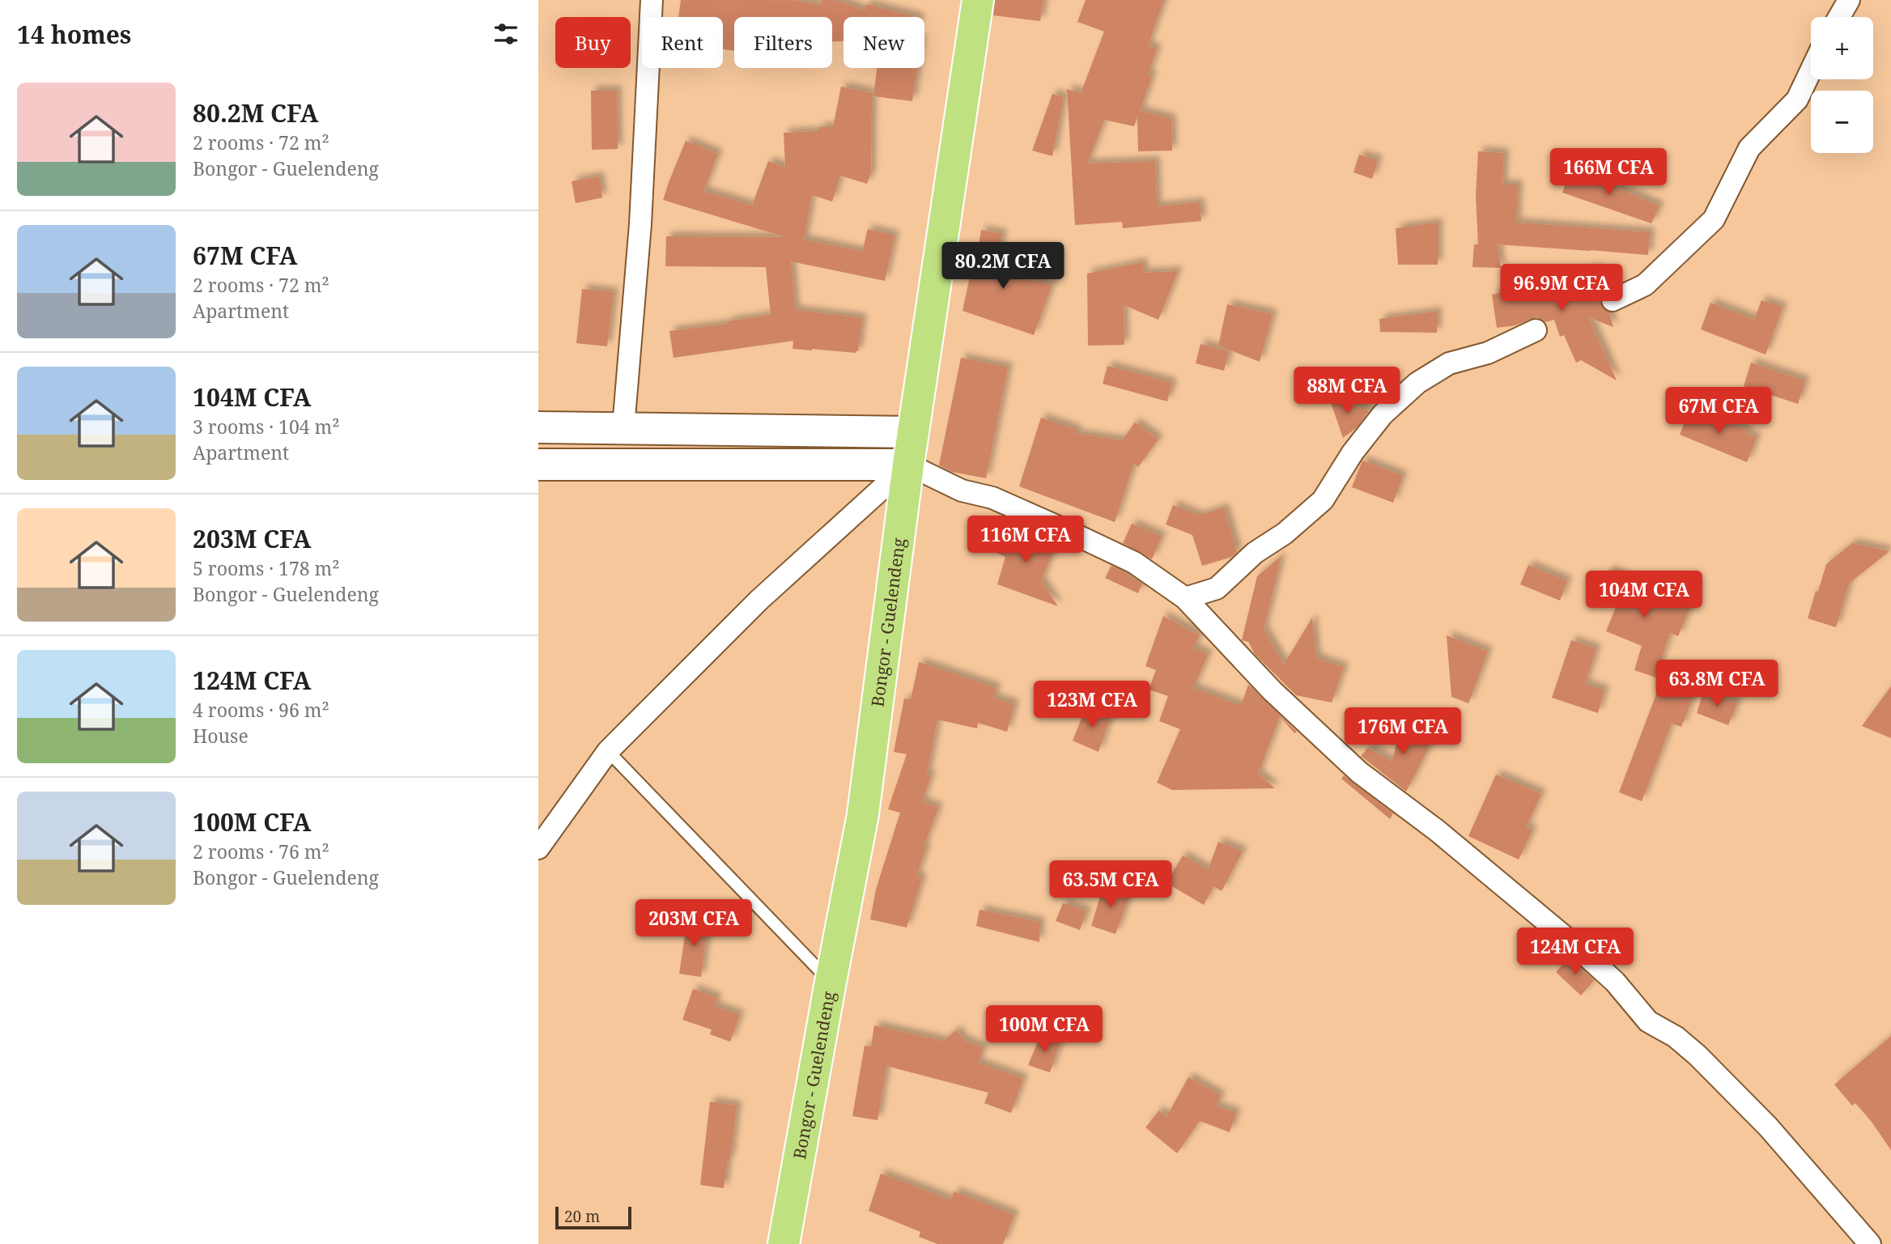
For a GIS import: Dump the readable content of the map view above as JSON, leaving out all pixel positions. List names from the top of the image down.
{
  "streets": {
    "highway": ["Bongor - Guelendeng"]
  },
  "scale_bar": "20 m",
  "page": {
    "heading": "14 homes",
    "map_buttons": ["+", "−"],
    "chip": [
      "Buy",
      "Rent",
      "Filters",
      "New"
    ],
    "list": [
      {
        "name": "80.2M CFA",
        "note": "2 rooms · 72 m² · Bongor - Guelendeng"
      },
      {
        "name": "67M CFA",
        "note": "2 rooms · 72 m² · Apartment"
      },
      {
        "name": "104M CFA",
        "note": "3 rooms · 104 m² · Apartment"
      },
      {
        "name": "203M CFA",
        "note": "5 rooms · 178 m² · Bongor - Guelendeng"
      },
      {
        "name": "124M CFA",
        "note": "4 rooms · 96 m² · House"
      },
      {
        "name": "100M CFA",
        "note": "2 rooms · 76 m² · Bongor - Guelendeng"
      }
    ],
    "price": [
      "166M CFA",
      "80.2M CFA",
      "96.9M CFA",
      "88M CFA",
      "67M CFA",
      "116M CFA",
      "104M CFA",
      "63.8M CFA",
      "123M CFA",
      "176M CFA",
      "63.5M CFA",
      "203M CFA",
      "124M CFA",
      "100M CFA"
    ],
    "scale": "20 m"
  }
}
